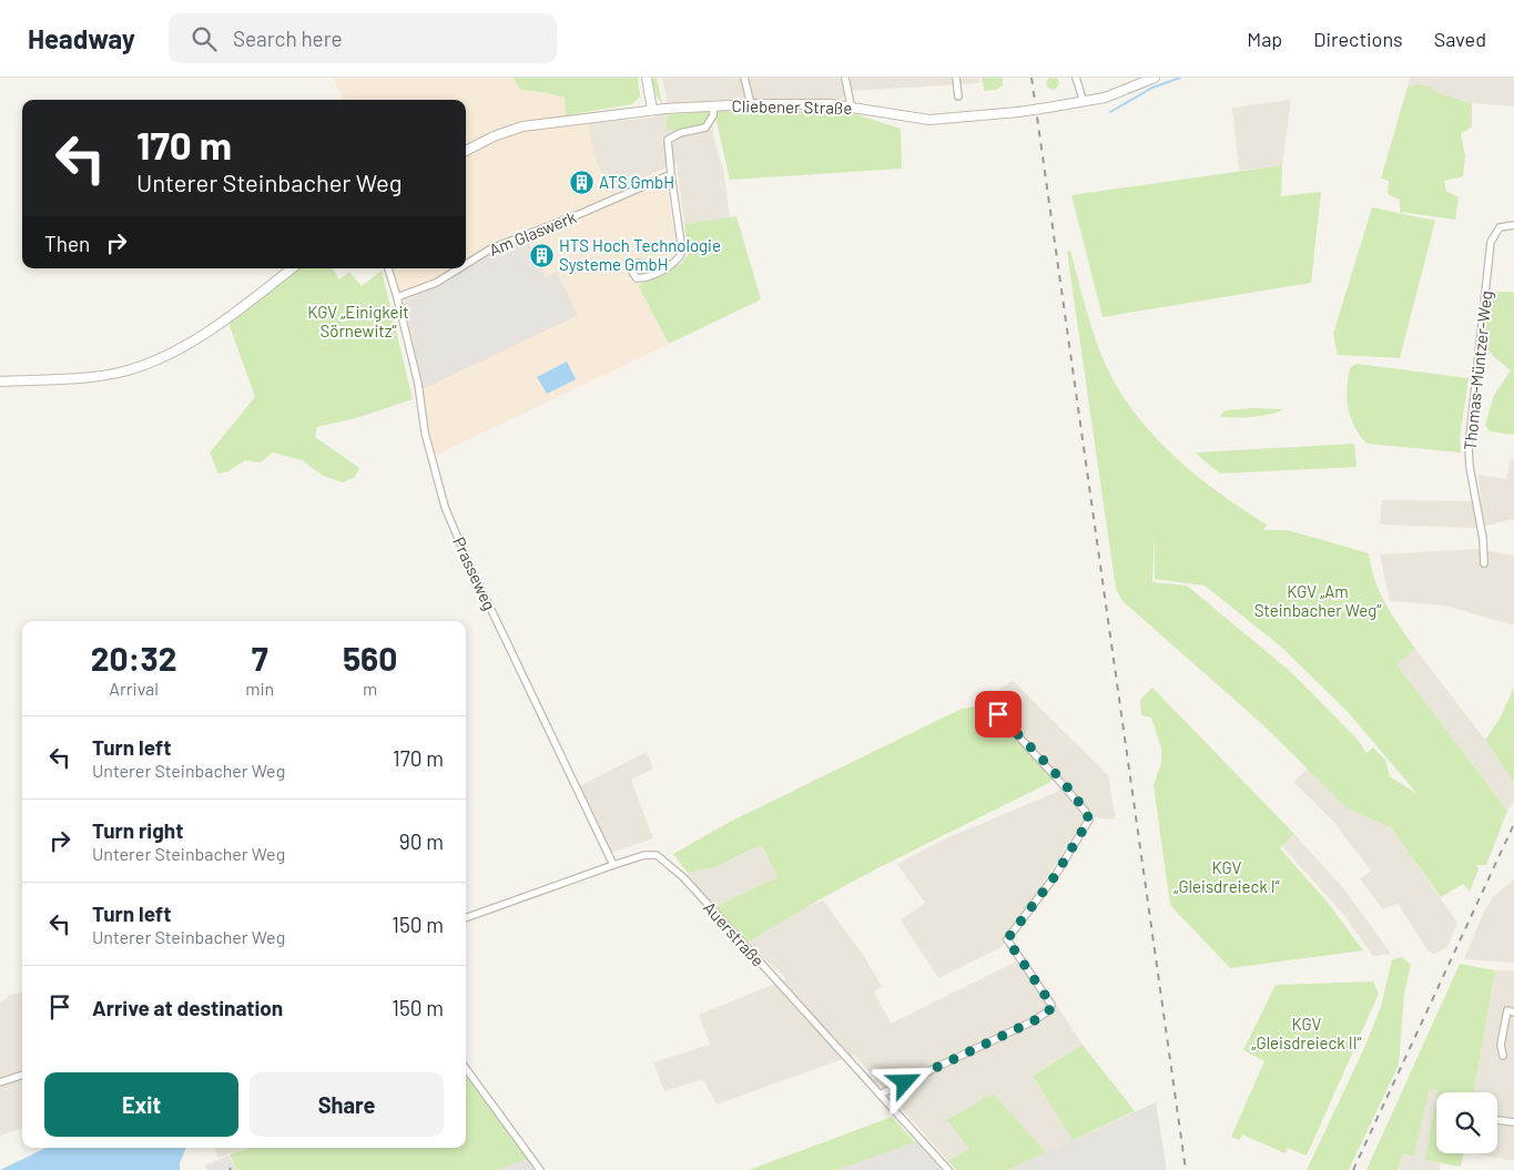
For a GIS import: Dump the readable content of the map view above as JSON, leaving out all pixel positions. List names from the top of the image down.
{
  "streets": {
    "street": [
      "Cliebener Straße",
      "Am Glaswerk",
      "Thomas-Müntzer-Weg",
      "Prasseweg",
      "Auerstraße"
    ]
  },
  "crossings": [
    ["Am Glaswerk", "Prasseweg"],
    ["Prasseweg", "Auerstraße"]
  ],
  "parks": [
    "KGV „Einigkeit Sörnewitz“",
    "KGV „Am Steinbacher Weg“",
    "KGV „Gleisdreieck I“",
    "KGV „Gleisdreieck II“"
  ],
  "places": {
    "building": ["ATS GmbH", "HTS Hoch Technologie Systeme GmbH"]
  },
  "page": {
    "header": "Headway",
    "search": "Search here",
    "nav": ["Map", "Directions", "Saved"],
    "turn": ["170 m", "Unterer Steinbacher Weg"],
    "then": "Then",
    "eta": [
      "20:32",
      "Arrival",
      "7",
      "min",
      "560",
      "m"
    ],
    "list": [
      {
        "name": "Turn left",
        "note": "Unterer Steinbacher Weg",
        "value": "170 m"
      },
      {
        "name": "Turn right",
        "note": "Unterer Steinbacher Weg",
        "value": "90 m"
      },
      {
        "name": "Turn left",
        "note": "Unterer Steinbacher Weg",
        "value": "150 m"
      },
      {
        "name": "Arrive at destination",
        "value": "150 m"
      }
    ],
    "buttons": ["Exit", "Share"]
  }
}
